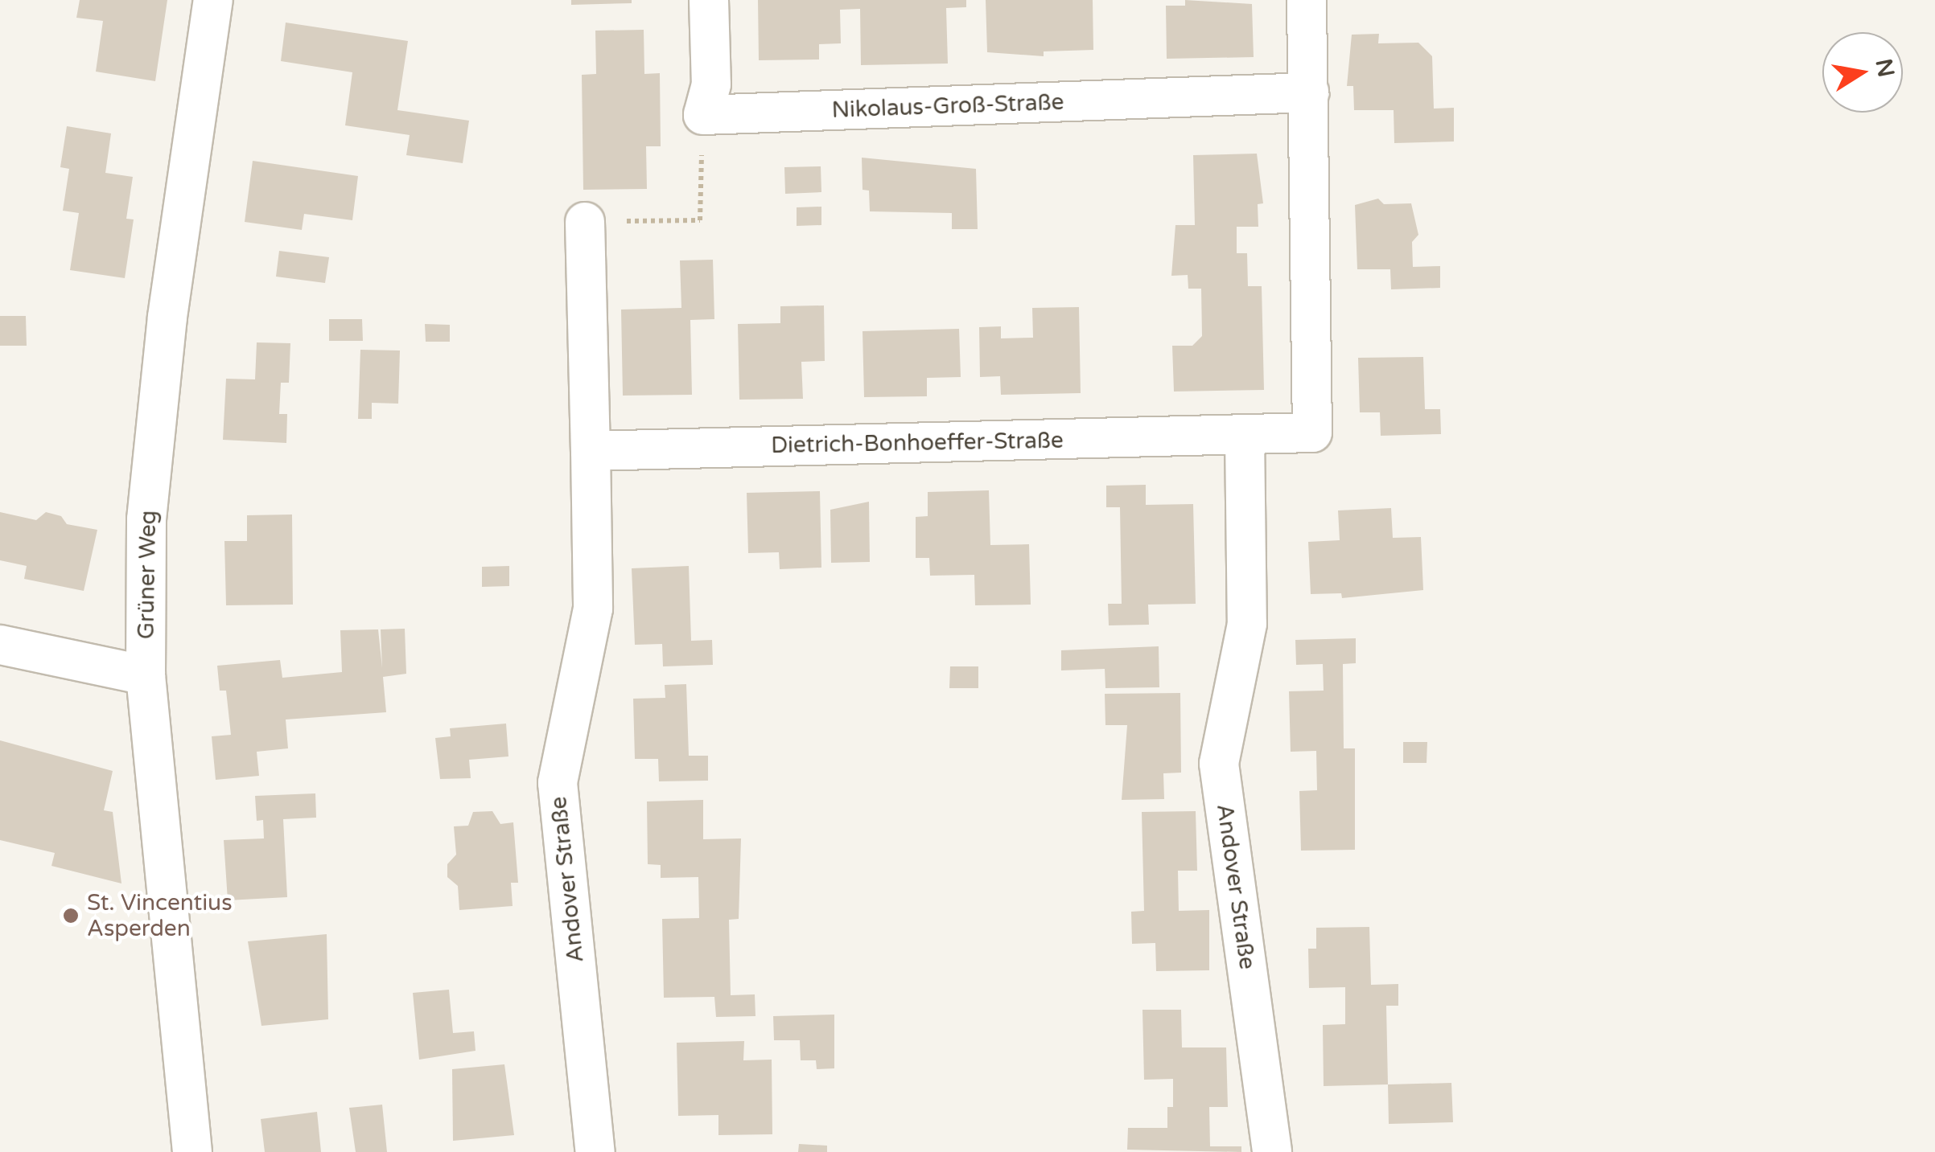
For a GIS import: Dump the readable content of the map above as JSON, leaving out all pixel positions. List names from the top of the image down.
{
  "streets": {
    "street": [
      "Nikolaus-Groß-Straße",
      "Dietrich-Bonhoeffer-Straße",
      "Grüner Weg",
      "Andover Straße"
    ]
  },
  "crossings": [
    ["Nikolaus-Groß-Straße", "Dietrich-Bonhoeffer-Straße"],
    ["Dietrich-Bonhoeffer-Straße", "Andover Straße"]
  ],
  "places": ["St. Vincentius Asperden"],
  "north": "right"
}
